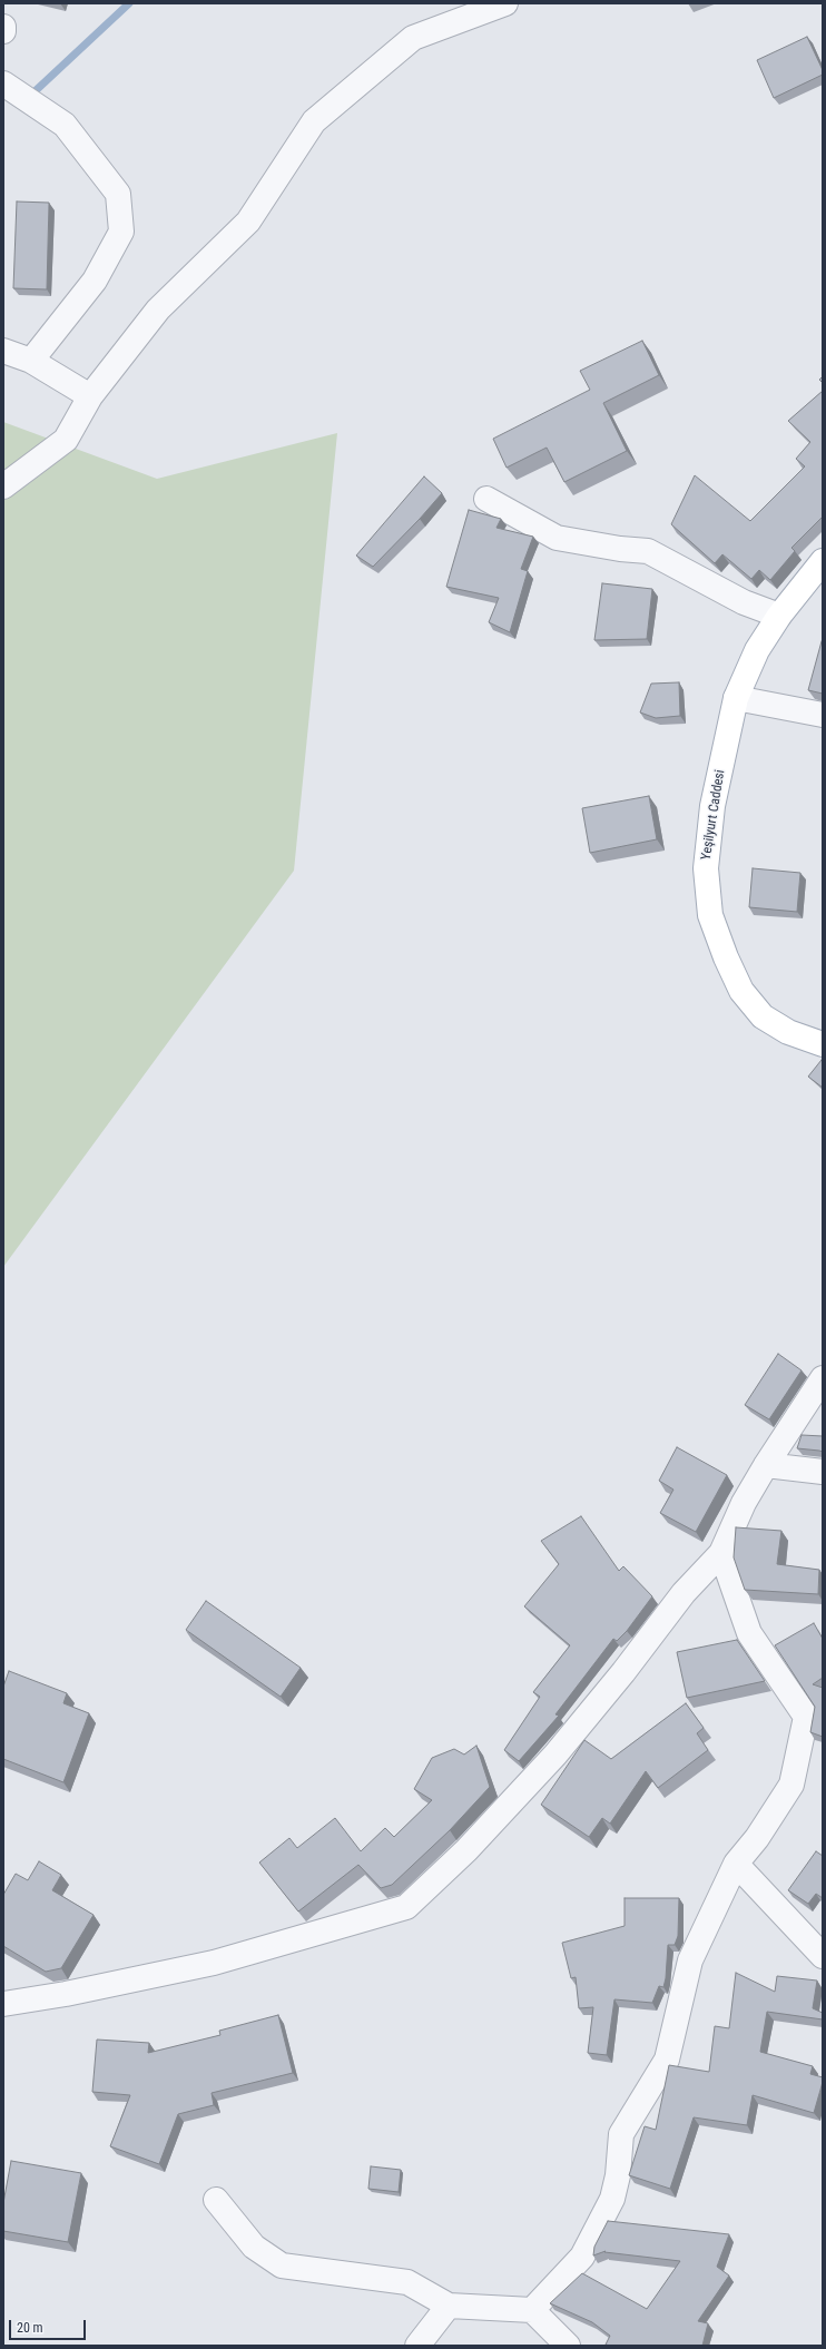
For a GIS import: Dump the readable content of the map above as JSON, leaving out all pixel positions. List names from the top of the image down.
{
  "streets": {
    "main road": ["Yeşilyurt Caddesi"]
  },
  "scale_bar": "20 m"
}
